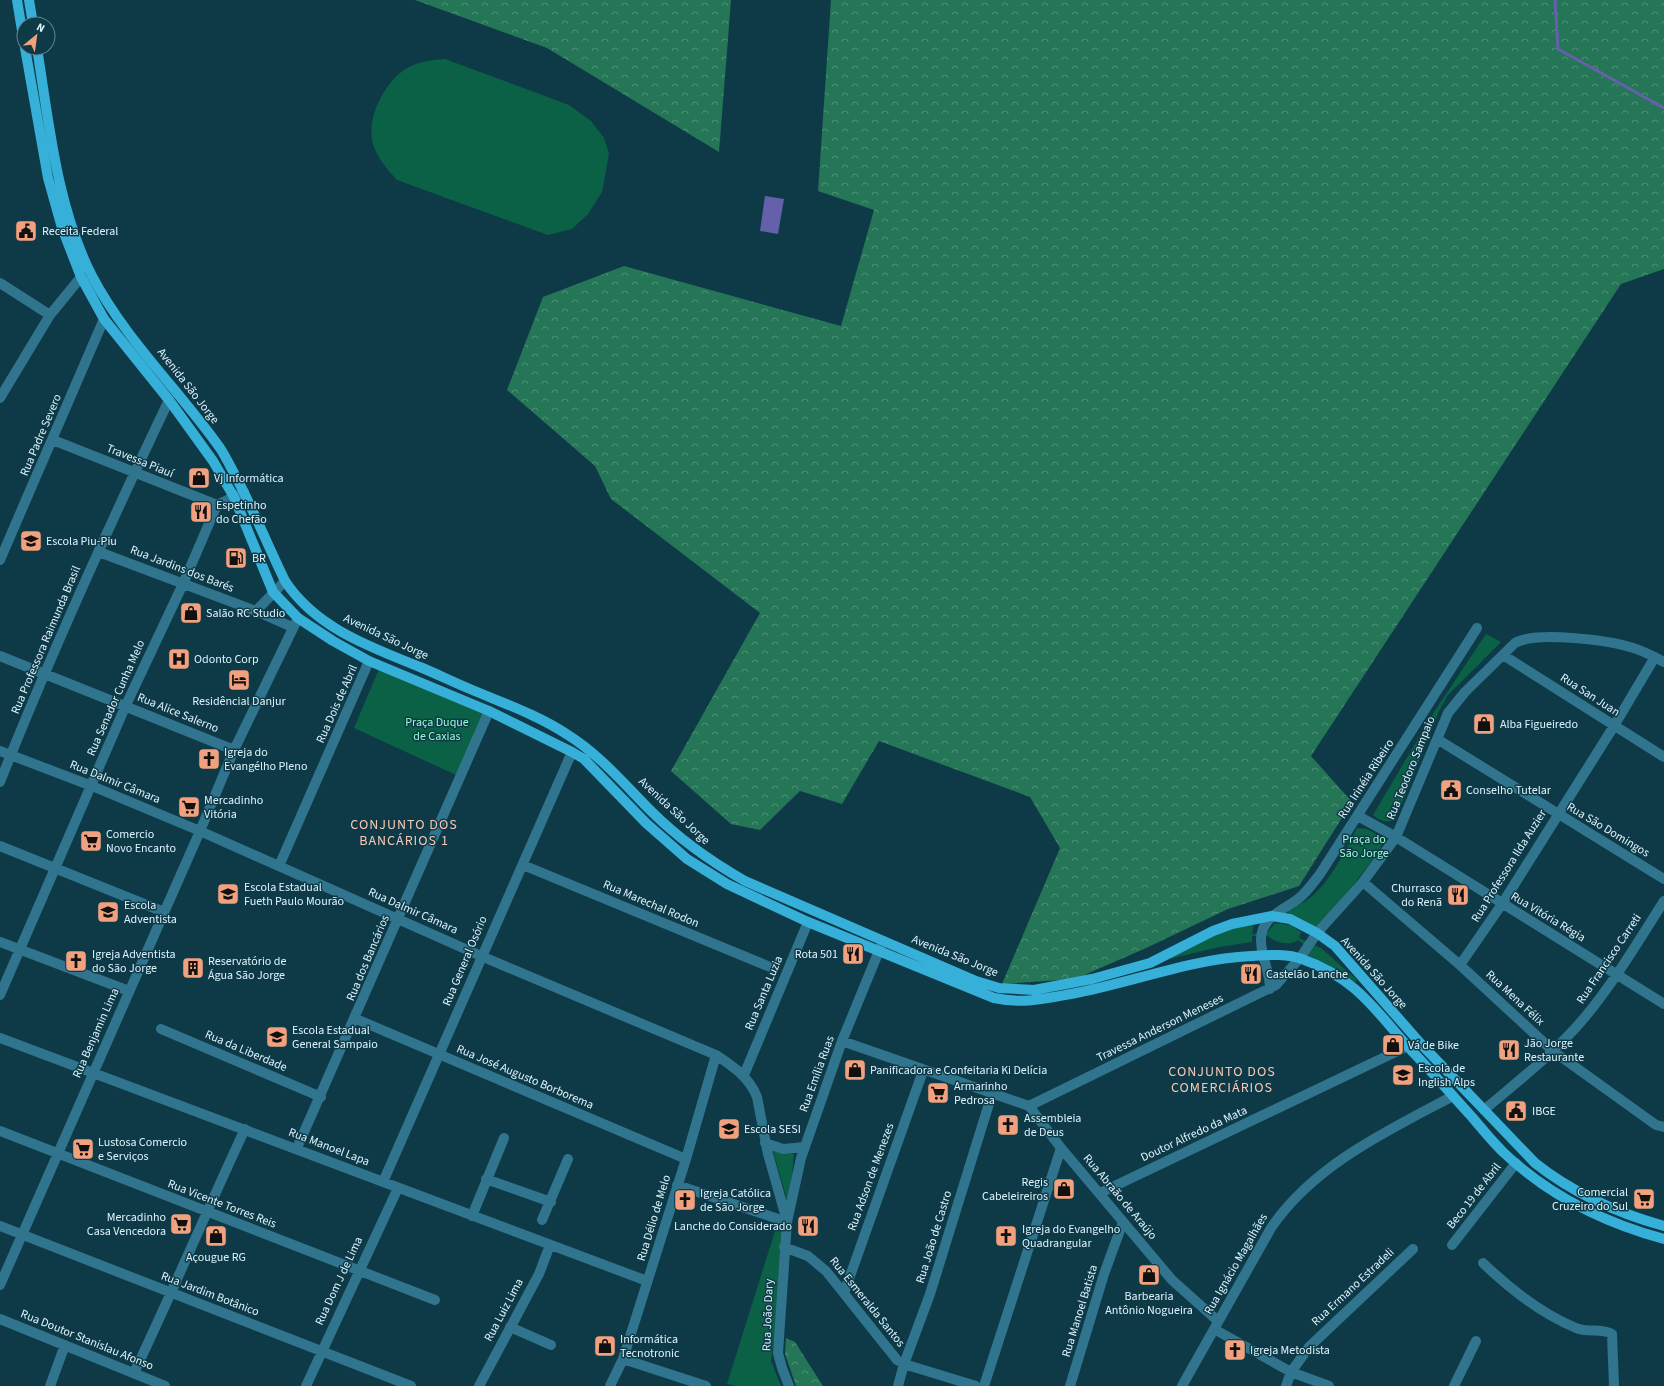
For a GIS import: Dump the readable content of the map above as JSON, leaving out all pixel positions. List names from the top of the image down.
{
  "streets": {
    "main road": ["Avenida São Jorge"],
    "street": [
      "Rua Padre Severo",
      "Travessa Piauí",
      "Rua Jardins dos Barés",
      "Rua Professora Raimunda Brasil",
      "Rua San Juan",
      "Rua Senador Cunha Melo",
      "Rua Dois de Abril",
      "Rua Alice Salerno",
      "Rua Teodoro Sampaio",
      "Rua Irinéia Ribeiro",
      "Rua Dalmir Câmara",
      "Rua São Domingos",
      "Rua Professora Ilda Auzier",
      "Rua Marechal Rodon",
      "Rua Vitória Régia",
      "Rua dos Bancários",
      "Rua Francisco Carreti",
      "Rua General Osório",
      "Rua Santa Luzia",
      "Rua Mena Félix",
      "Travessa Anderson Meneses",
      "Rua Benjamin Lima",
      "Rua da Liberdade",
      "Rua Emília Ruas",
      "Rua José Augusto Borborema",
      "Doutor Alfredo da Mata",
      "Rua Manoel Lapa",
      "Rua Adson de Menezes",
      "Beco 19 de Abril",
      "Rua Abraão de Araújo",
      "Rua Vicente Torres Reis",
      "Rua Délio de Melo",
      "Rua João de Castro",
      "Rua Ignácio Magalhães",
      "Rua Dom J de Lima",
      "Rua Ermano Estradeli",
      "Rua Jardim Botânico",
      "Rua Esmeralda Santos",
      "Rua Luiz Lima",
      "Rua Manoel Batista",
      "Rua João Dary",
      "Rua Doutor Stanislau Afonso"
    ]
  },
  "crossings": [
    ["Avenida São Jorge", "Rua Padre Severo"],
    ["Avenida São Jorge", "Rua Professora Raimunda Brasil"],
    ["Avenida São Jorge", "Rua Dois de Abril"],
    ["Avenida São Jorge", "Rua Teodoro Sampaio"],
    ["Avenida São Jorge", "Rua Irinéia Ribeiro"],
    ["Avenida São Jorge", "Rua dos Bancários"],
    ["Avenida São Jorge", "Rua Francisco Carreti"],
    ["Avenida São Jorge", "Rua General Osório"],
    ["Avenida São Jorge", "Rua Santa Luzia"],
    ["Avenida São Jorge", "Rua Benjamin Lima"],
    ["Avenida São Jorge", "Rua Emília Ruas"],
    ["Avenida São Jorge", "Doutor Alfredo da Mata"],
    ["Avenida São Jorge", "Beco 19 de Abril"],
    ["Avenida São Jorge", "Rua Ignácio Magalhães"],
    ["Rua Padre Severo", "Travessa Piauí"],
    ["Travessa Piauí", "Rua Professora Raimunda Brasil"],
    ["Travessa Piauí", "Rua Senador Cunha Melo"],
    ["Rua Jardins dos Barés", "Rua Professora Raimunda Brasil"],
    ["Rua Jardins dos Barés", "Rua Senador Cunha Melo"],
    ["Rua Jardins dos Barés", "Rua Benjamin Lima"],
    ["Rua Professora Raimunda Brasil", "Rua Alice Salerno"],
    ["Rua Professora Raimunda Brasil", "Rua Dalmir Câmara"],
    ["Rua San Juan", "Rua Teodoro Sampaio"],
    ["Rua San Juan", "Rua Professora Ilda Auzier"],
    ["Rua Senador Cunha Melo", "Rua Alice Salerno"],
    ["Rua Senador Cunha Melo", "Rua Dalmir Câmara"],
    ["Rua Dois de Abril", "Rua Dalmir Câmara"],
    ["Rua Alice Salerno", "Rua Benjamin Lima"],
    ["Rua Teodoro Sampaio", "Rua São Domingos"],
    ["Rua Teodoro Sampaio", "Rua Professora Ilda Auzier"],
    ["Rua Teodoro Sampaio", "Rua Vitória Régia"],
    ["Rua Teodoro Sampaio", "Rua Mena Félix"],
    ["Rua Teodoro Sampaio", "Travessa Anderson Meneses"],
    ["Rua Irinéia Ribeiro", "Rua Vitória Régia"],
    ["Rua Dalmir Câmara", "Rua dos Bancários"],
    ["Rua Dalmir Câmara", "Rua General Osório"],
    ["Rua Dalmir Câmara", "Rua Santa Luzia"],
    ["Rua Dalmir Câmara", "Rua Benjamin Lima"],
    ["Rua Dalmir Câmara", "Rua Emília Ruas"],
    ["Rua Dalmir Câmara", "Rua Délio de Melo"],
    ["Rua São Domingos", "Rua Professora Ilda Auzier"],
    ["Rua Professora Ilda Auzier", "Rua Vitória Régia"],
    ["Rua Professora Ilda Auzier", "Rua Mena Félix"],
    ["Rua Marechal Rodon", "Rua General Osório"],
    ["Rua Vitória Régia", "Rua Francisco Carreti"],
    ["Rua dos Bancários", "Rua da Liberdade"],
    ["Rua dos Bancários", "Rua José Augusto Borborema"],
    ["Rua dos Bancários", "Rua Manoel Lapa"],
    ["Rua Francisco Carreti", "Rua Mena Félix"],
    ["Rua General Osório", "Rua José Augusto Borborema"],
    ["Rua General Osório", "Rua Manoel Lapa"],
    ["Travessa Anderson Meneses", "Rua Abraão de Araújo"],
    ["Rua Benjamin Lima", "Rua Manoel Lapa"],
    ["Rua Benjamin Lima", "Rua Vicente Torres Reis"],
    ["Rua Benjamin Lima", "Rua Jardim Botânico"],
    ["Rua Emília Ruas", "Rua Esmeralda Santos"],
    ["Rua Emília Ruas", "Rua João Dary"],
    ["Rua José Augusto Borborema", "Rua Délio de Melo"],
    ["Doutor Alfredo da Mata", "Rua Abraão de Araújo"],
    ["Rua Manoel Lapa", "Rua Délio de Melo"],
    ["Rua Manoel Lapa", "Rua Dom J de Lima"],
    ["Rua Manoel Lapa", "Rua Luiz Lima"],
    ["Rua Adson de Menezes", "Rua Esmeralda Santos"],
    ["Rua Abraão de Araújo", "Rua Ignácio Magalhães"],
    ["Rua Abraão de Araújo", "Rua Ermano Estradeli"],
    ["Rua Abraão de Araújo", "Rua Manoel Batista"],
    ["Rua Vicente Torres Reis", "Rua Dom J de Lima"],
    ["Rua João de Castro", "Rua Esmeralda Santos"],
    ["Rua Dom J de Lima", "Rua Jardim Botânico"]
  ],
  "districts": ["CONJUNTO DOS BANCÁRIOS 1", "CONJUNTO DOS COMERCIÁRIOS"],
  "parks": ["Praça Duque de Caxias", "Praça do São Jorge"],
  "places": {
    "public building": ["Receita Federal", "Conselho Tutelar", "IBGE"],
    "shop": [
      "Vj Informática",
      "Salão RC Studio",
      "Alba Figueiredo",
      "Vá de Bike",
      "Panificadora e Confeitaria Ki Delícia",
      "Regis Cabeleireiros",
      "Açougue RG",
      "Barbearia Antônio Nogueira",
      "Informática Tecnotronic"
    ],
    "restaurant": [
      "Espetinho do Chefão",
      "Churrasco do Renã",
      "Rota 501",
      "Castelão Lanche",
      "Jão Jorge Restaurante",
      "Lanche do Considerado"
    ],
    "school or university": [
      "Escola Piu-Piu",
      "Escola Estadual Fueth Paulo Mourão",
      "Escola Adventista",
      "Escola Estadual General Sampaio",
      "Escola de Inglish Alps",
      "Escola SESI"
    ],
    "fuel station": ["BR"],
    "hospital": ["Odonto Corp"],
    "hotel": ["Residêncial Danjur"],
    "church": [
      "Igreja do Evangélho Pleno",
      "Igreja Adventista do São Jorge",
      "Assembleia de Deus",
      "Igreja Católica de São Jorge",
      "Igreja do Evangelho Quadrangular",
      "Igreja Metodista"
    ],
    "supermarket": [
      "Mercadinho Vitória",
      "Comercio Novo Encanto",
      "Armarinho Pedrosa",
      "Lustosa Comercio e Serviços",
      "Comercial Cruzeiro do Sul",
      "Mercadinho Casa Vencedora"
    ],
    "building": ["Reservatório de Água São Jorge"]
  },
  "north": "top right"
}
